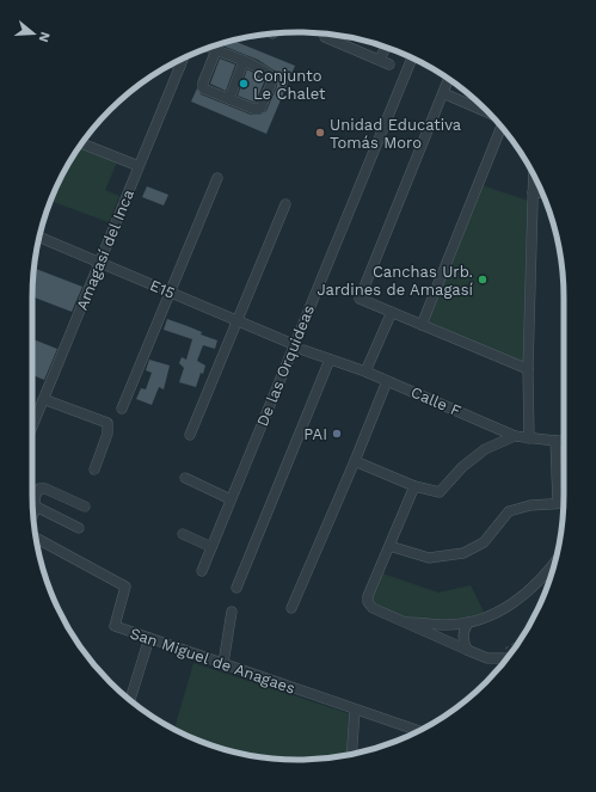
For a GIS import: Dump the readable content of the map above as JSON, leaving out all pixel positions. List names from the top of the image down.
{
  "streets": {
    "street": [
      "Amagasí del Inca",
      "E15",
      "De las Orquideas",
      "Calle F",
      "San Miguel de Anagaes"
    ]
  },
  "crossings": [
    ["Amagasí del Inca", "E15"],
    ["E15", "De las Orquideas"]
  ],
  "places": [
    "Conjunto Le Chalet",
    "Unidad Educativa Tomás Moro",
    "Canchas Urb. Jardines de Amagasí",
    "PAI"
  ],
  "north": "right"
}
